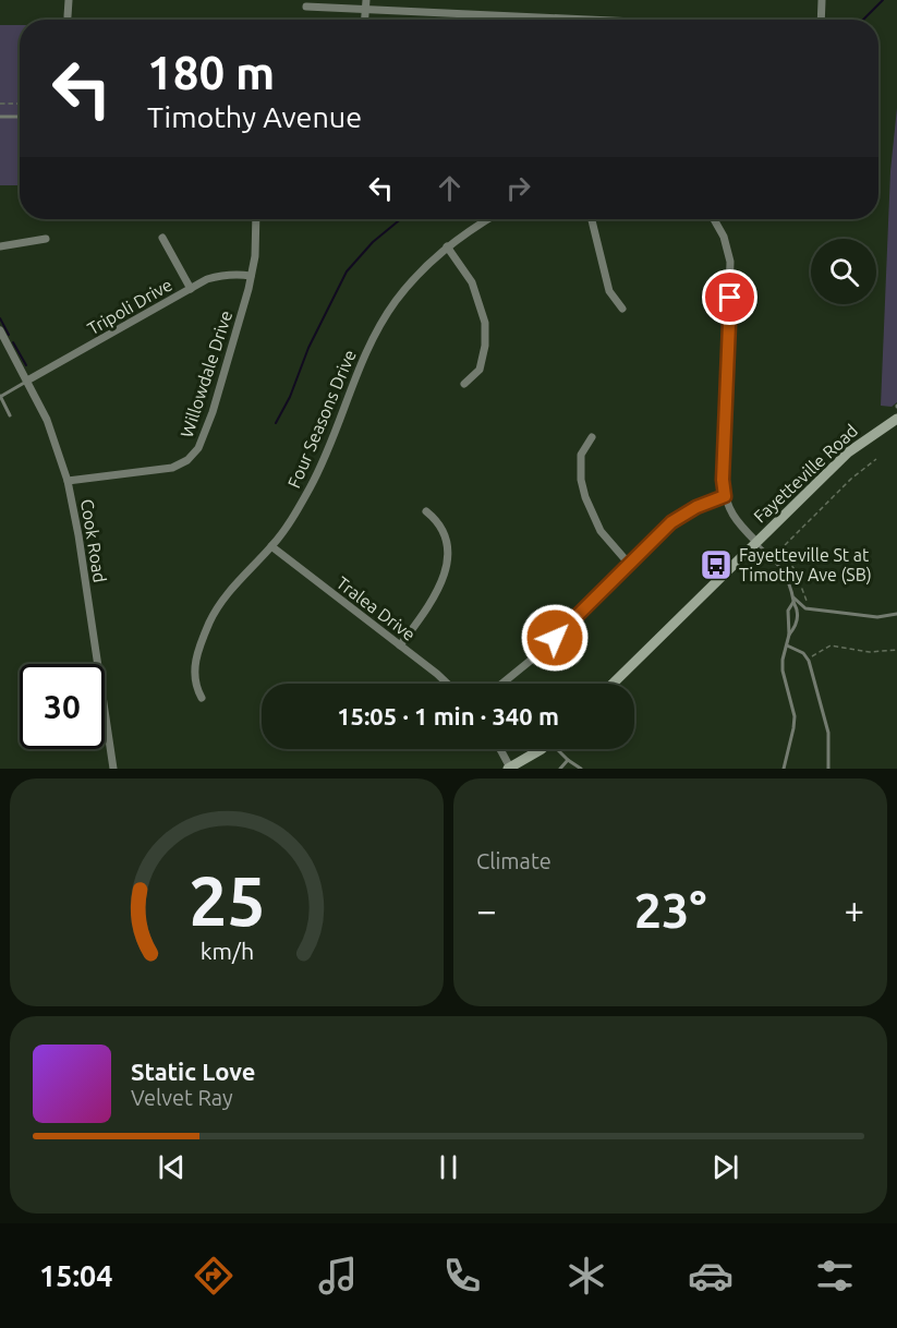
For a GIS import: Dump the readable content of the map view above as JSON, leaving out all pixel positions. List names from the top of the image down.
{
  "streets": {
    "main road": ["Fayetteville Road"],
    "street": [
      "Tripoli Drive",
      "Willowdale Drive",
      "Four Seasons Drive",
      "Cook Road",
      "Tralea Drive"
    ]
  },
  "crossings": [
    ["Tripoli Drive", "Willowdale Drive"],
    ["Tripoli Drive", "Cook Road"],
    ["Willowdale Drive", "Cook Road"],
    ["Four Seasons Drive", "Tralea Drive"]
  ],
  "places": {
    "bus stop": ["Fayetteville St at Timothy Ave (SB)"]
  },
  "page": {
    "turn": ["180 m", "Timothy Avenue"],
    "limit": "30",
    "trip": "15:05 · 1 min · 340 m",
    "tile": "Climate",
    "heat": ["−", "23°", "+"],
    "song": ["Static Love", "Velvet Ray"],
    "tabs": "15:04",
    "gauge": ["25", "km/h"]
  }
}
